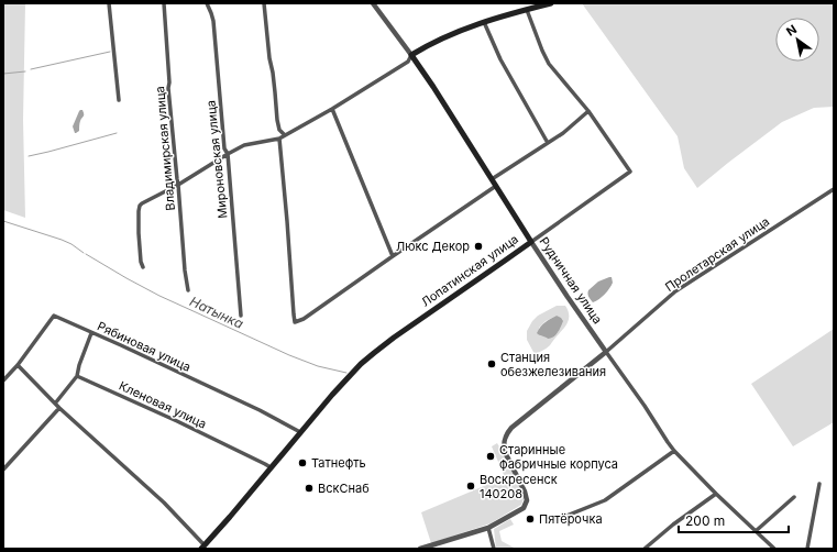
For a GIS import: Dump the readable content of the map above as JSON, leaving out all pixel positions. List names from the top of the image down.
{
  "streets": {
    "main road": ["Лопатинская улица", "Рудничная улица"],
    "street": [
      "Владимирская улица",
      "Мироновская улица",
      "Пролетарская улица",
      "Рябиновая улица",
      "Кленовая улица"
    ]
  },
  "crossings": [
    ["Пролетарская улица", "Рудничная улица"],
    ["Лопатинская улица", "Рудничная улица"],
    ["Лопатинская улица", "Рябиновая улица"],
    ["Лопатинская улица", "Кленовая улица"]
  ],
  "water": ["Натынка"],
  "places": [
    "Люкс Декор",
    "Станция обезжелезивания",
    "Старинные фабричные корпуса",
    "Татнефть",
    "Воскресенск 140208",
    "ВскСнаб",
    "Пятёрочка"
  ],
  "scale_bar": "200 m",
  "north": "top left"
}
